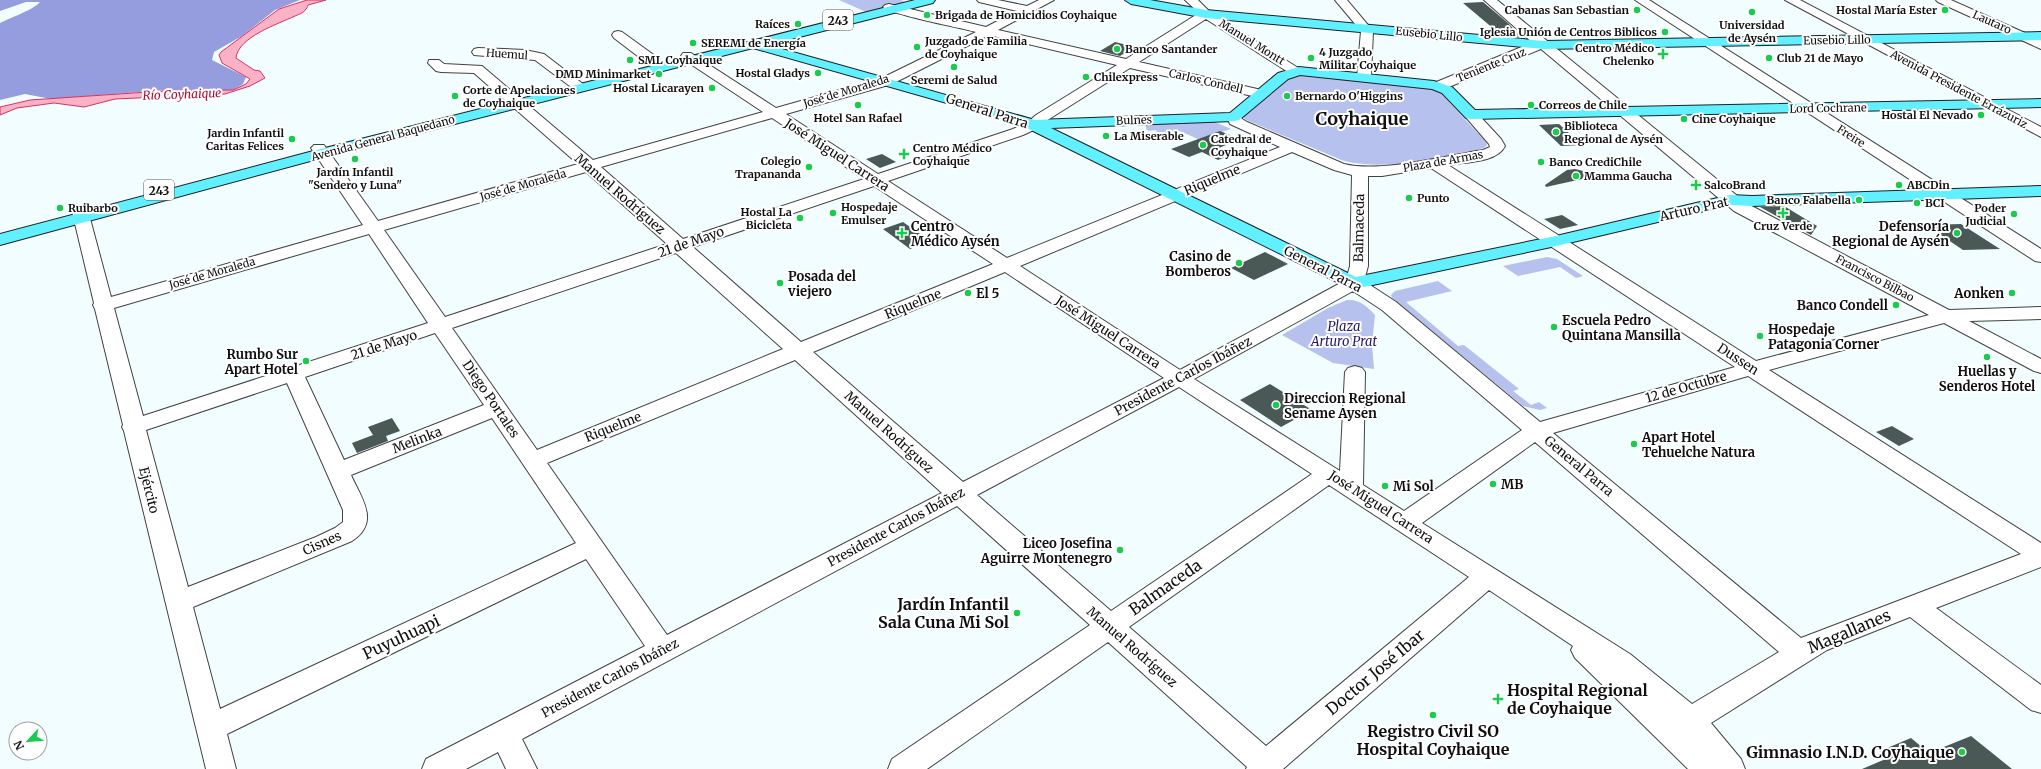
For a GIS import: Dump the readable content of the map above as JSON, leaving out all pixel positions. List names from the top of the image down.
{
  "streets": {
    "main road": [
      "243",
      "Eusebio Lillo",
      "Lord Cochrane",
      "General Parra",
      "Bulnes",
      "Avenida General Baquedano",
      "Plaza de Armas",
      "Arturo Prat"
    ],
    "street": [
      "Lautaro",
      "Manuel Montt",
      "Huemul",
      "Teniente Cruz",
      "Carlos Condell",
      "Avenida Presidente Errázuriz",
      "José de Moraleda",
      "Freire",
      "José Miguel Carrera",
      "Riquelme",
      "Manuel Rodríguez",
      "Balmaceda",
      "21 de Mayo",
      "Francisco Bilbao",
      "Dussen",
      "Presidente Carlos Ibáñez",
      "12 de Octubre",
      "Diego Portales",
      "Melinka",
      "Ejército",
      "Cisnes",
      "Magallanes",
      "Puyuhuapi",
      "Doctor José Ibar"
    ]
  },
  "crossings": [
    ["Lautaro", "Eusebio Lillo"],
    ["Eusebio Lillo", "Manuel Montt"],
    ["Eusebio Lillo", "Teniente Cruz"],
    ["Eusebio Lillo", "Avenida Presidente Errázuriz"],
    ["Eusebio Lillo", "Freire"],
    ["Eusebio Lillo", "21 de Mayo"],
    ["Eusebio Lillo", "Francisco Bilbao"],
    ["Manuel Montt", "Plaza de Armas"],
    ["Manuel Montt", "21 de Mayo"],
    ["Huemul", "Avenida General Baquedano"],
    ["Teniente Cruz", "Plaza de Armas"],
    ["Teniente Cruz", "Francisco Bilbao"],
    ["Carlos Condell", "José de Moraleda"],
    ["Carlos Condell", "Avenida General Baquedano"],
    ["Carlos Condell", "21 de Mayo"],
    ["Avenida Presidente Errázuriz", "Lord Cochrane"],
    ["José de Moraleda", "General Parra"],
    ["José de Moraleda", "José Miguel Carrera"],
    ["José de Moraleda", "Manuel Rodríguez"],
    ["José de Moraleda", "Diego Portales"],
    ["José de Moraleda", "Ejército"],
    ["Lord Cochrane", "Freire"],
    ["Lord Cochrane", "Plaza de Armas"],
    ["Lord Cochrane", "Francisco Bilbao"],
    ["General Parra", "Bulnes"],
    ["General Parra", "Avenida General Baquedano"],
    ["General Parra", "Riquelme"],
    ["General Parra", "Arturo Prat"],
    ["General Parra", "Balmaceda"],
    ["General Parra", "21 de Mayo"],
    ["General Parra", "Presidente Carlos Ibáñez"],
    ["General Parra", "12 de Octubre"],
    ["General Parra", "Magallanes"],
    ["Bulnes", "Plaza de Armas"],
    ["Bulnes", "21 de Mayo"],
    ["Freire", "Arturo Prat"],
    ["Avenida General Baquedano", "José Miguel Carrera"],
    ["Avenida General Baquedano", "Manuel Rodríguez"],
    ["Avenida General Baquedano", "Diego Portales"],
    ["Avenida General Baquedano", "Ejército"],
    ["José Miguel Carrera", "Riquelme"],
    ["José Miguel Carrera", "Balmaceda"],
    ["José Miguel Carrera", "21 de Mayo"],
    ["José Miguel Carrera", "Presidente Carlos Ibáñez"],
    ["José Miguel Carrera", "12 de Octubre"],
    ["José Miguel Carrera", "Magallanes"],
    ["José Miguel Carrera", "Doctor José Ibar"],
    ["Plaza de Armas", "Riquelme"],
    ["Plaza de Armas", "Balmaceda"],
    ["Plaza de Armas", "Dussen"],
    ["Riquelme", "Manuel Rodríguez"],
    ["Riquelme", "Diego Portales"],
    ["Manuel Rodríguez", "Balmaceda"],
    ["Manuel Rodríguez", "21 de Mayo"],
    ["Manuel Rodríguez", "Presidente Carlos Ibáñez"],
    ["Manuel Rodríguez", "Doctor José Ibar"],
    ["Arturo Prat", "Balmaceda"],
    ["Arturo Prat", "Francisco Bilbao"],
    ["Arturo Prat", "Dussen"],
    ["Arturo Prat", "Presidente Carlos Ibáñez"],
    ["Balmaceda", "Presidente Carlos Ibáñez"],
    ["21 de Mayo", "Diego Portales"],
    ["21 de Mayo", "Ejército"],
    ["21 de Mayo", "Cisnes"],
    ["Francisco Bilbao", "12 de Octubre"],
    ["Dussen", "12 de Octubre"],
    ["Dussen", "Magallanes"],
    ["Presidente Carlos Ibáñez", "Diego Portales"],
    ["Diego Portales", "Melinka"],
    ["Diego Portales", "Puyuhuapi"],
    ["Melinka", "Cisnes"],
    ["Ejército", "Cisnes"],
    ["Ejército", "Puyuhuapi"]
  ],
  "districts": ["Coyhaique"],
  "water": ["Río Coyhaique"],
  "parks": ["Plaza Arturo Prat"],
  "places": {
    "other": [
      "Cabanas San Sebastian",
      "Hostal María Ester",
      "Universidad de Aysén",
      "Brigada de Homicidios Coyhaique",
      "Raíces",
      "Iglesia Unión de Centros Biblicos",
      "SEREMI de Energía",
      "Juzgado de Familia de Coyhaique",
      "Banco Santander",
      "4 Juzgado Militar Coyhaique",
      "Club 21 de Mayo",
      "SML Coyhaique",
      "Seremi de Salud",
      "Hostal Gladys",
      "DMD Minimarket",
      "Chilexpress",
      "Hostal Licarayen",
      "Corte de Apelaciones de Coyhaique",
      "Bernardo O'Higgins",
      "Hotel San Rafael",
      "Correos de Chile",
      "Hostal El Nevado",
      "Cine Coyhaique",
      "Biblioteca Regional de Aysén",
      "La Miserable",
      "Jardin Infantil Caritas Felices",
      "Catedral de Coyhaique",
      "Jardín Infantil \"Sendero y Luna\"",
      "Banco CrediChile",
      "Colegio Trapananda",
      "Mamma Gaucha",
      "ABCDin",
      "Punto",
      "Banco Falabella",
      "BCI",
      "Ruibarbo",
      "Hospedaje Emulser",
      "Poder Judicial",
      "Hostal La Bicicleta",
      "Defensoría Regional de Aysén",
      "Casino de Bomberos",
      "Posada del viejero",
      "El 5",
      "Aonken",
      "Banco Condell",
      "Escuela Pedro Quintana Mansilla",
      "Hospedaje Patagonia Corner",
      "Huellas y Senderos Hotel",
      "Rumbo Sur Apart Hotel",
      "Direccion Regional Sename Aysen",
      "Apart Hotel Tehuelche Natura",
      "MB",
      "Mi Sol",
      "Liceo Josefina Aguirre Montenegro",
      "Jardín Infantil Sala Cuna Mi Sol",
      "Registro Civil SO Hospital Coyhaique",
      "Gimnasio I.N.D. Coyhaique"
    ],
    "health": [
      "Centro Médico Chelenko",
      "Centro Médico Coyhaique",
      "SalcoBrand",
      "Cruz Verde",
      "Centro Médico Aysén",
      "Hospital Regional de Coyhaique"
    ]
  },
  "north": "bottom left"
}
